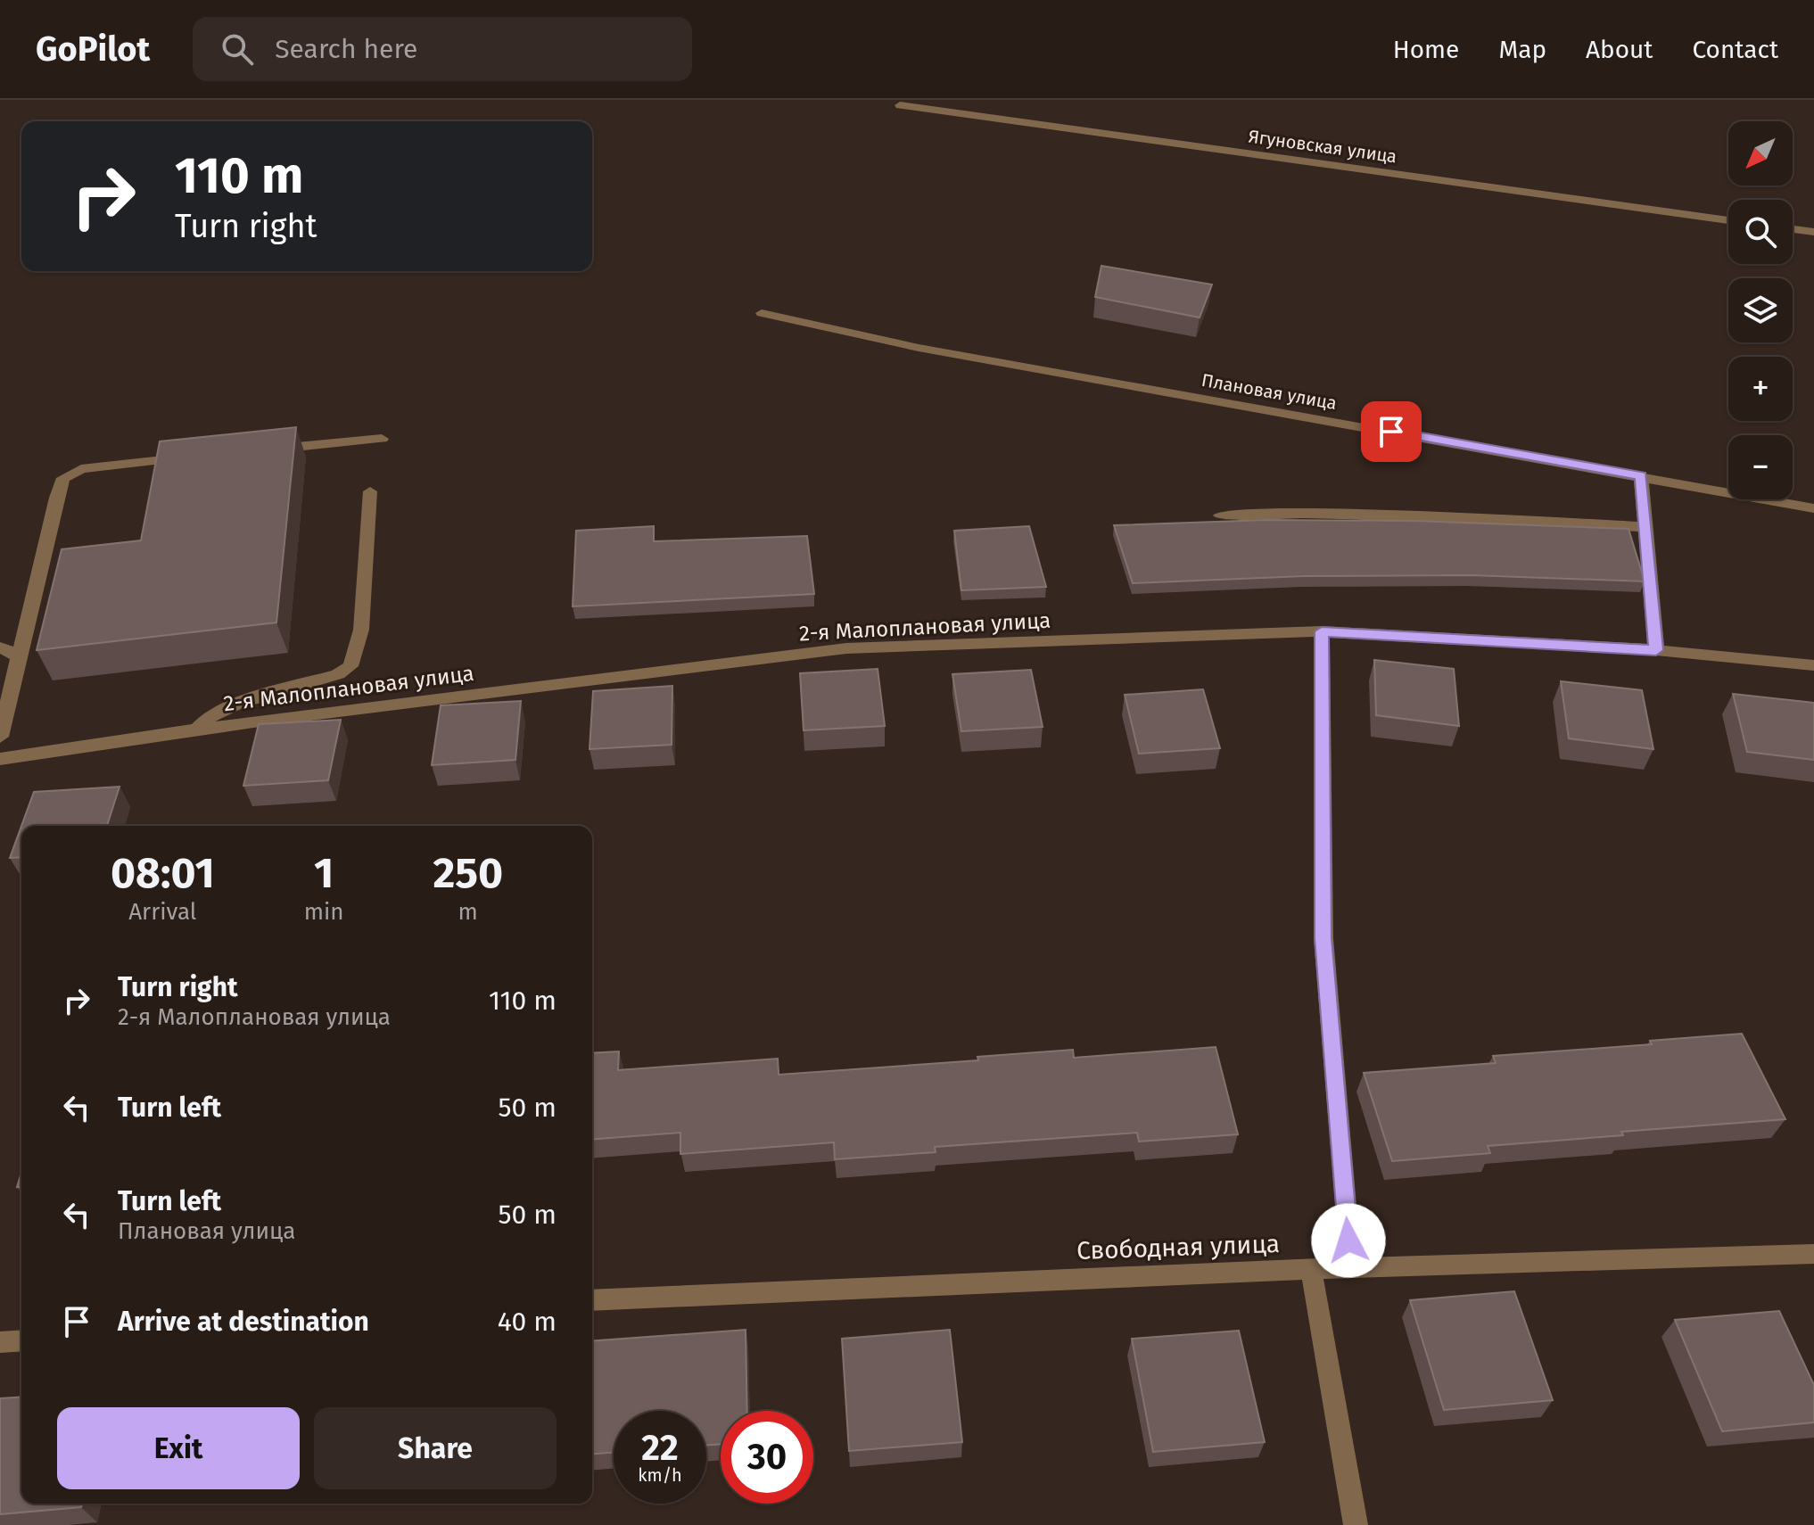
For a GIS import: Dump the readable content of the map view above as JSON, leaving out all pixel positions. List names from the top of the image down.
{
  "streets": {
    "street": [
      "Ягуновская улица",
      "Плановая улица",
      "2-я Малоплановая улица",
      "Свободная улица"
    ]
  },
  "north": "bottom left",
  "page": {
    "header": "GoPilot",
    "search": "Search here",
    "nav": [
      "Home",
      "Map",
      "About",
      "Contact"
    ],
    "map_buttons": ["+", "−"],
    "turn": ["110 m", "Turn right"],
    "eta": [
      "08:01",
      "Arrival",
      "1",
      "min",
      "250",
      "m"
    ],
    "list": [
      {
        "name": "Turn right",
        "note": "2-я Малоплановая улица",
        "value": "110 m"
      },
      {
        "name": "Turn left",
        "value": "50 m"
      },
      {
        "name": "Turn left",
        "note": "Плановая улица",
        "value": "50 m"
      },
      {
        "name": "Arrive at destination",
        "value": "40 m"
      }
    ],
    "buttons": ["Exit", "Share"],
    "speed": "22 km/h",
    "limit": "30"
  }
}
